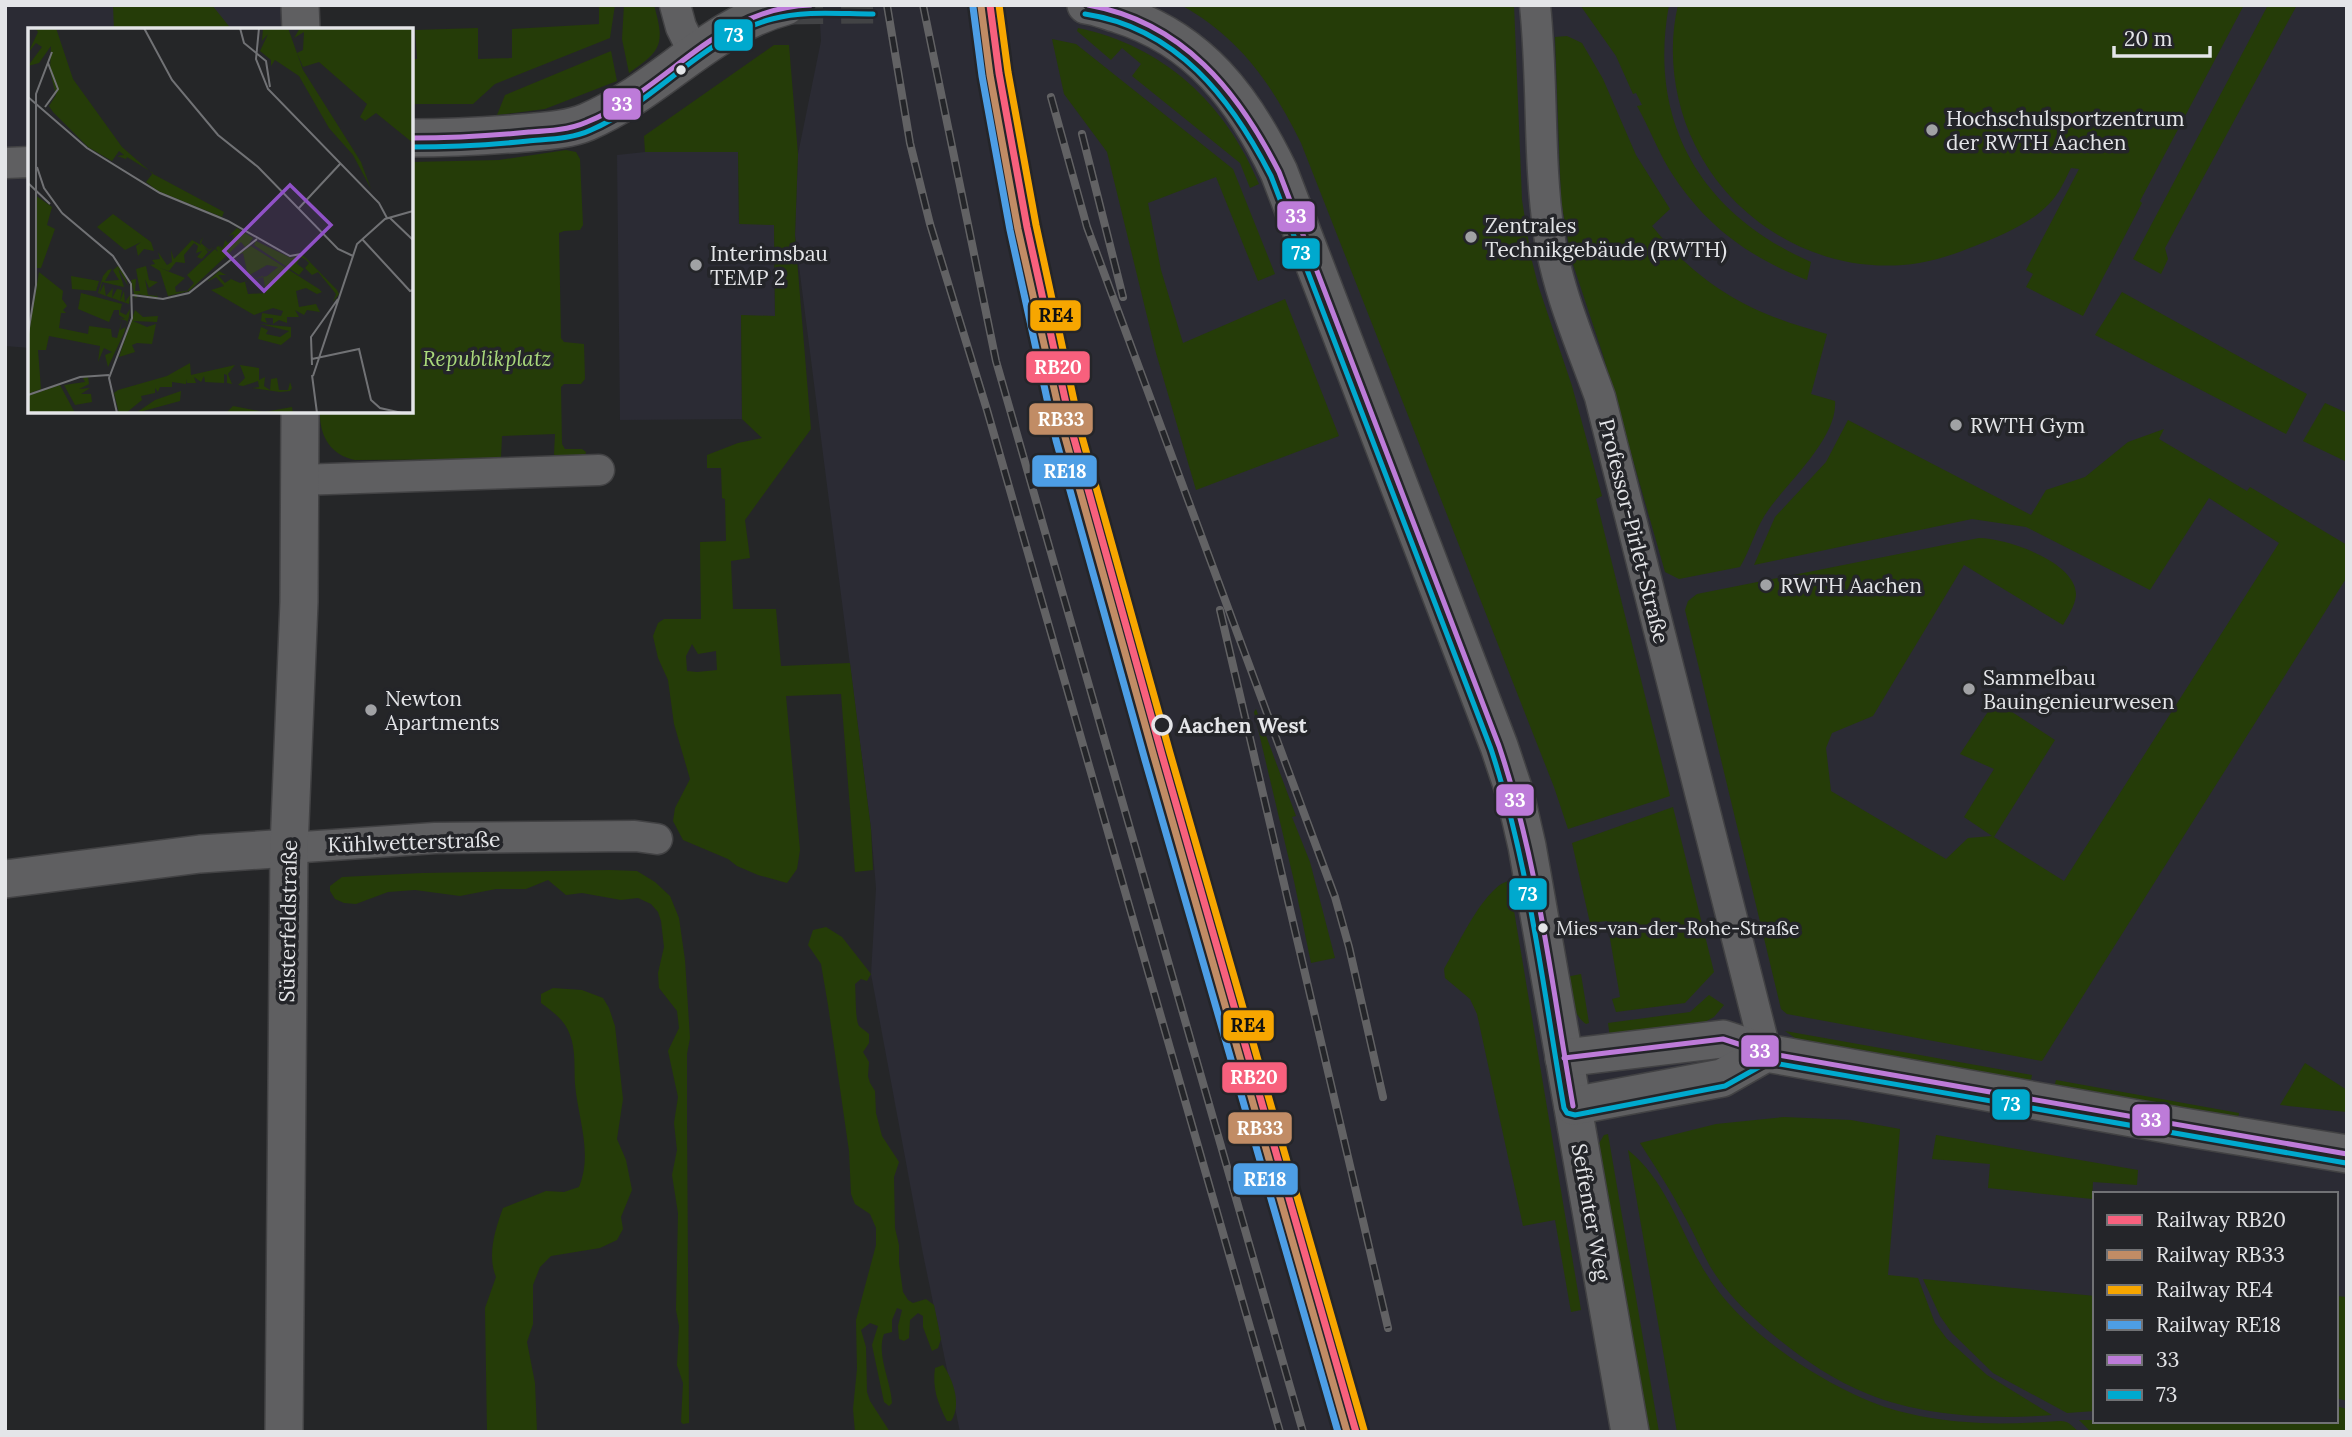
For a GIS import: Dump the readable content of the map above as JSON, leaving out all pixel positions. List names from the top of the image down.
{
  "streets": {
    "street": [
      "Professor-Pirlet-Straße",
      "Kühlwetterstraße",
      "Süsterfeldstraße",
      "Seffenter Weg"
    ]
  },
  "crossings": [
    ["Kühlwetterstraße", "Süsterfeldstraße"]
  ],
  "parks": ["Republikplatz"],
  "places": [
    "Hochschulsportzentrum der RWTH Aachen",
    "Zentrales Technikgebäude (RWTH)",
    "Interimsbau TEMP 2",
    "RWTH Gym",
    "RWTH Aachen",
    "Sammelbau Bauingenieurwesen",
    "Newton Apartments",
    "Aachen West",
    "Mies-van-der-Rohe-Straße"
  ],
  "lines": [
    "rail line RB20",
    "rail line RE4",
    "transit line 33",
    "rail line RB33",
    "rail line RE18",
    "transit line 73"
  ],
  "legend": [
    "Railway RB20",
    "Railway RB33",
    "Railway RE4",
    "Railway RE18",
    "33",
    "73"
  ],
  "scale_bar": "20 m"
}
